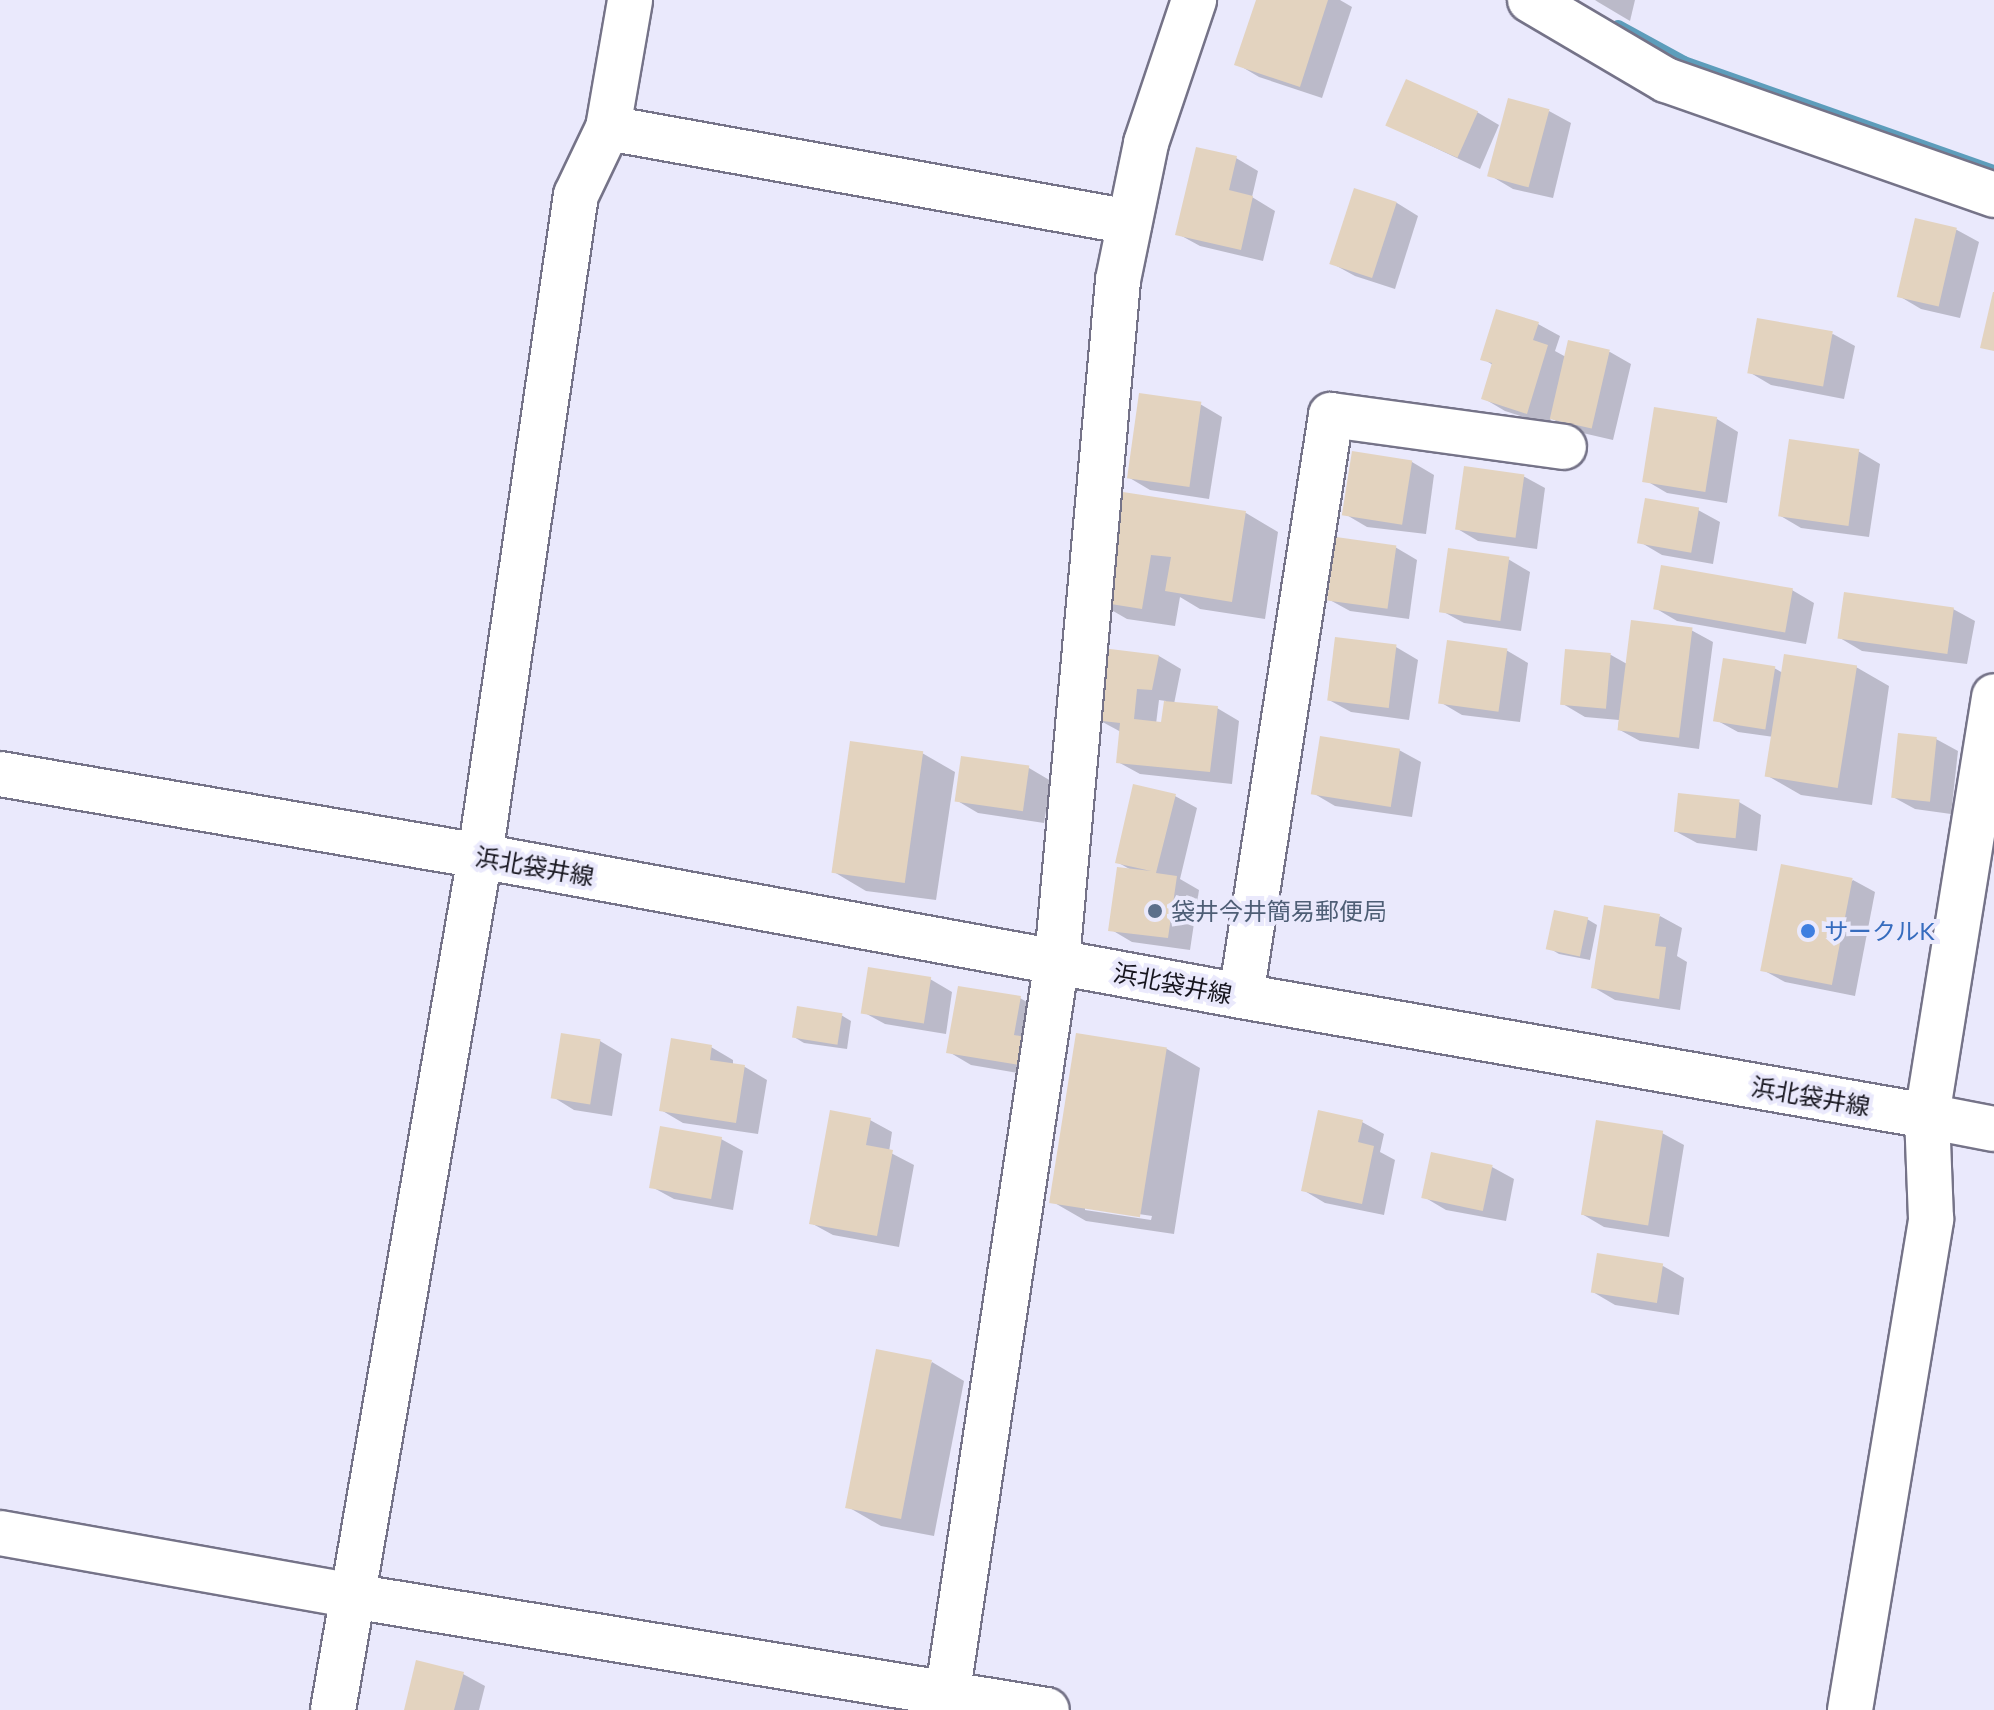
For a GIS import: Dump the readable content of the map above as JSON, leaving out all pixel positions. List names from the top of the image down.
{
  "streets": {
    "street": ["浜北袋井線"]
  },
  "places": ["袋井今井簡易郵便局", "サークルK"]
}
